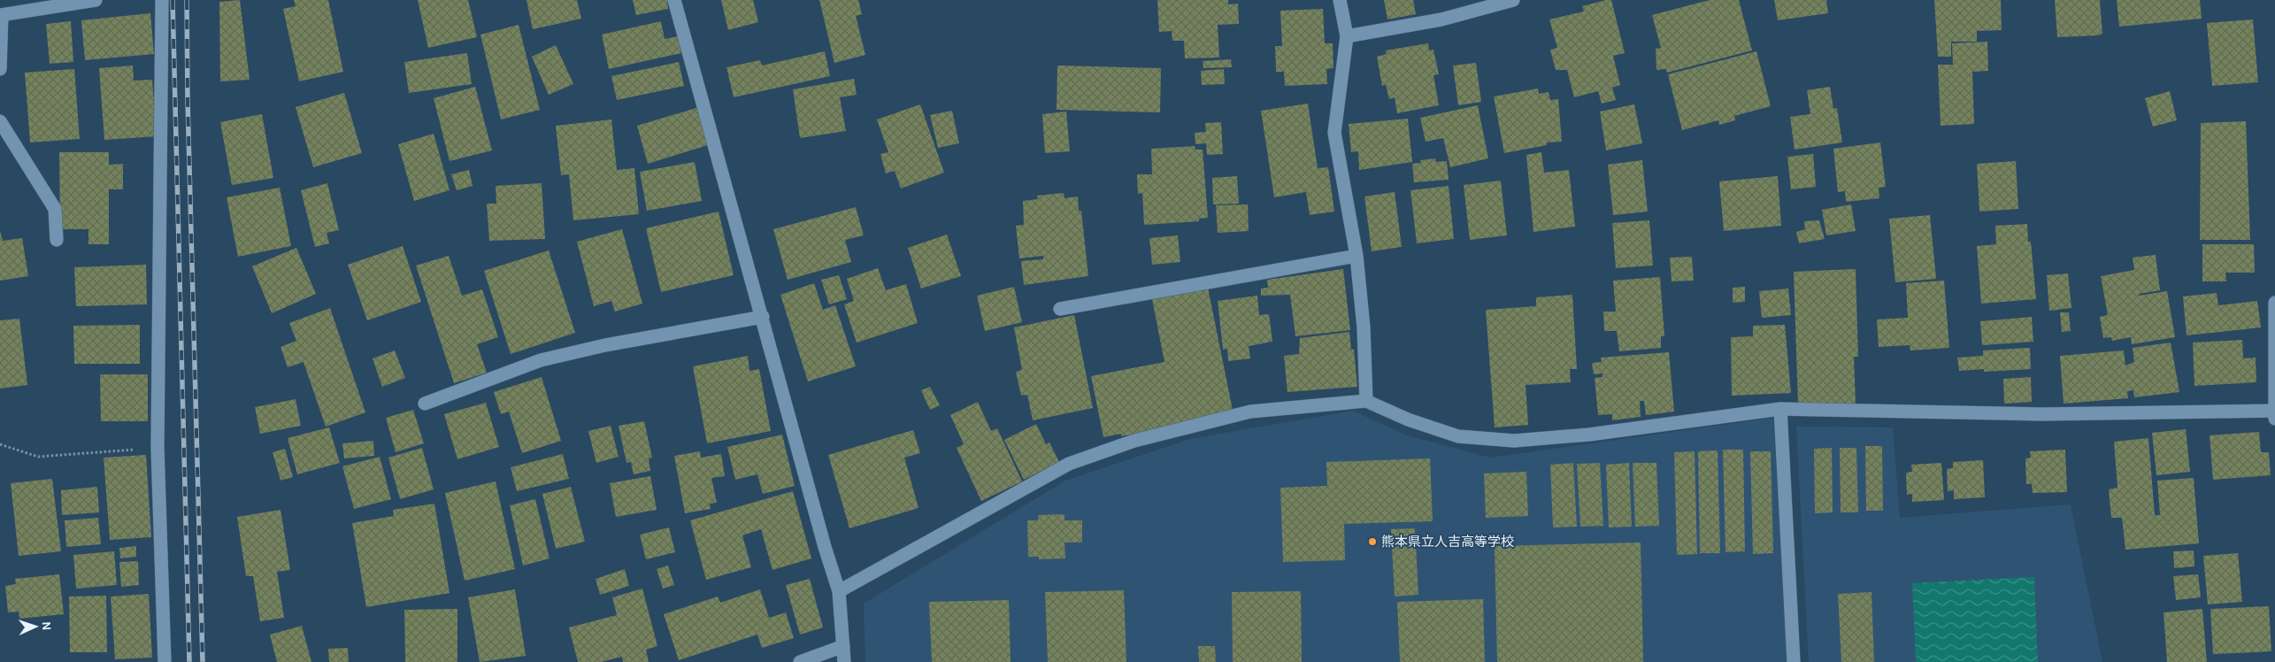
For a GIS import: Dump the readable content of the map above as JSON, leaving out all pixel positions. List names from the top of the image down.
{
  "places": ["熊本県立人吉高等学校"],
  "north": "right"
}
